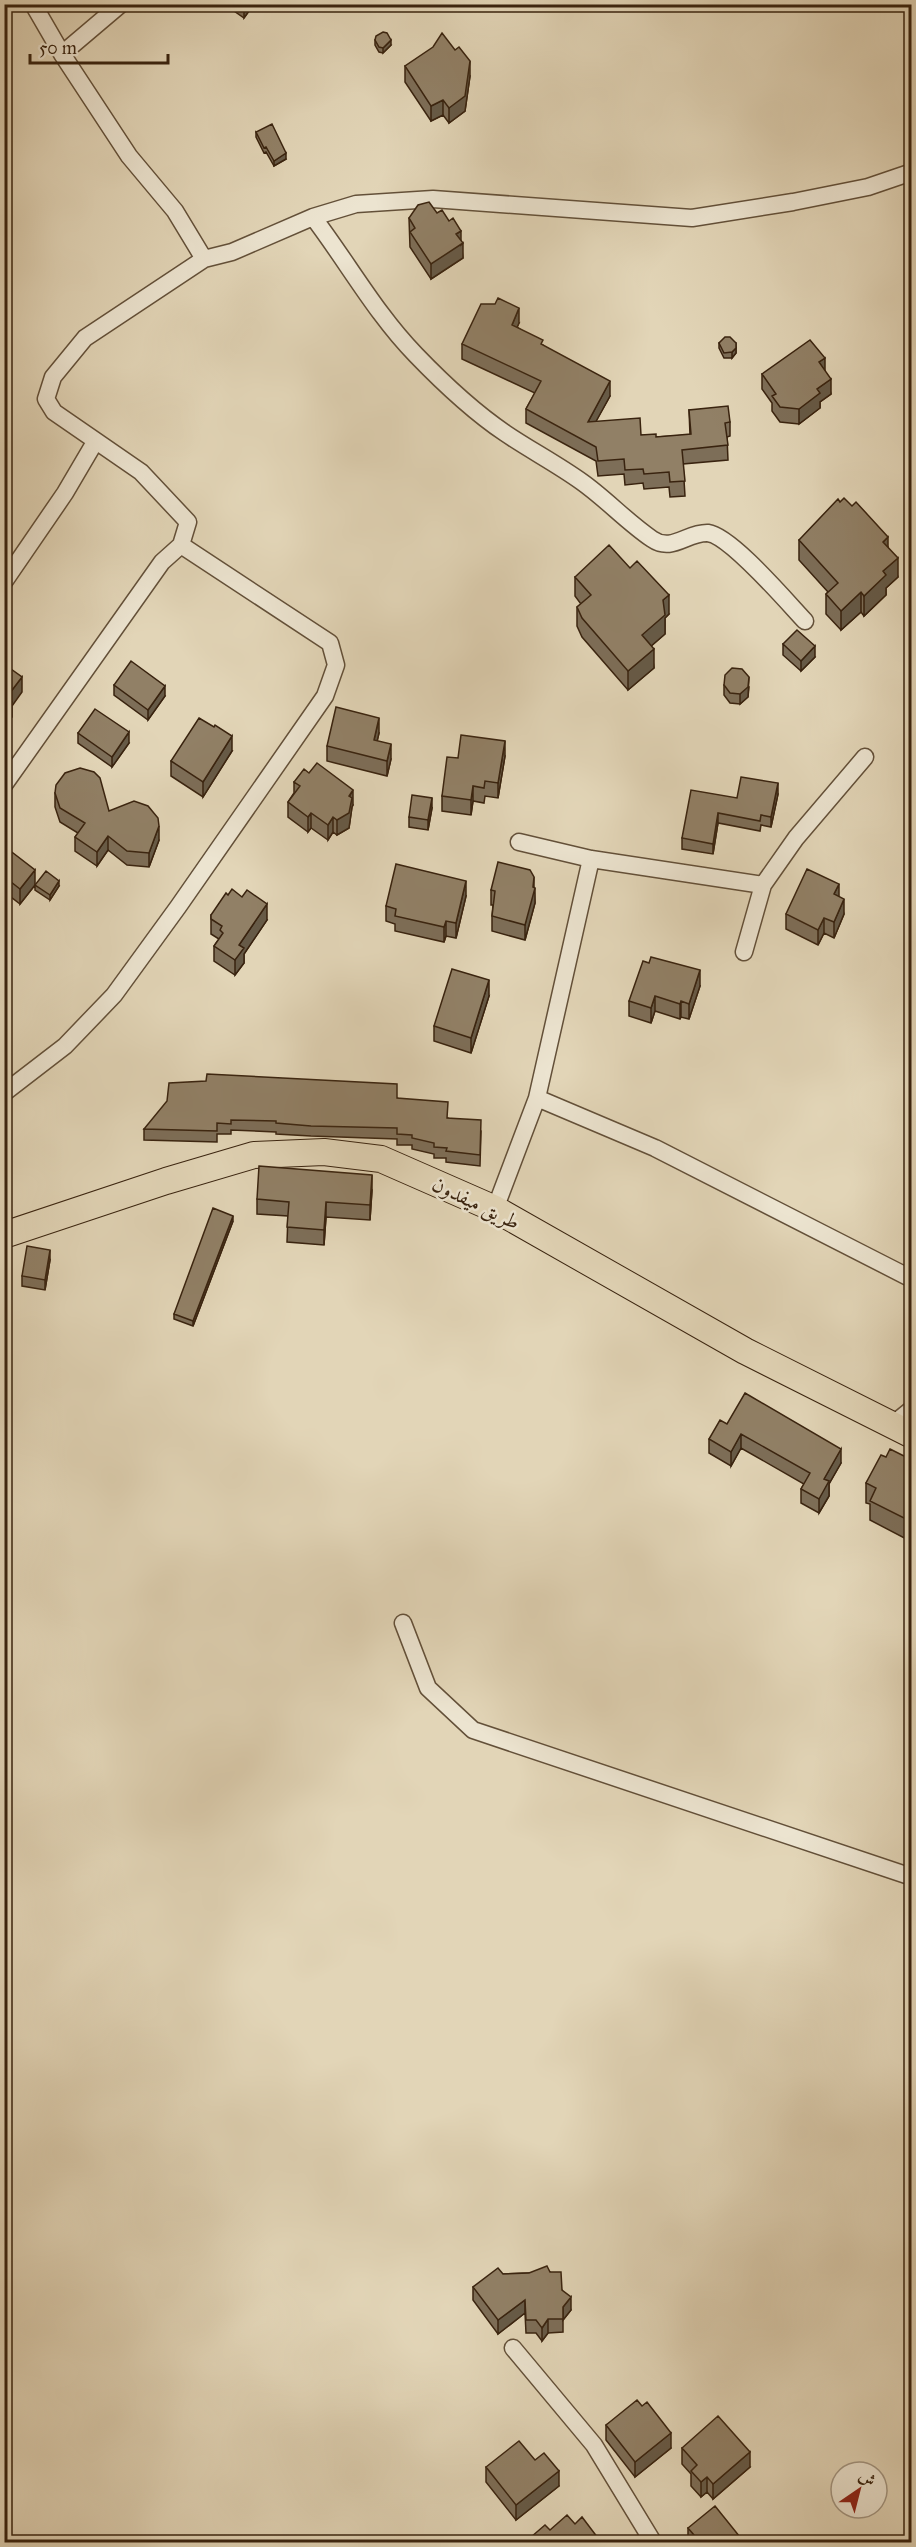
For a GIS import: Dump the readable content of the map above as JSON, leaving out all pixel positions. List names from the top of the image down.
{
  "streets": {
    "main road": ["طريق ميفدون"]
  },
  "scale_bar": "50 m",
  "north": "top right"
}
